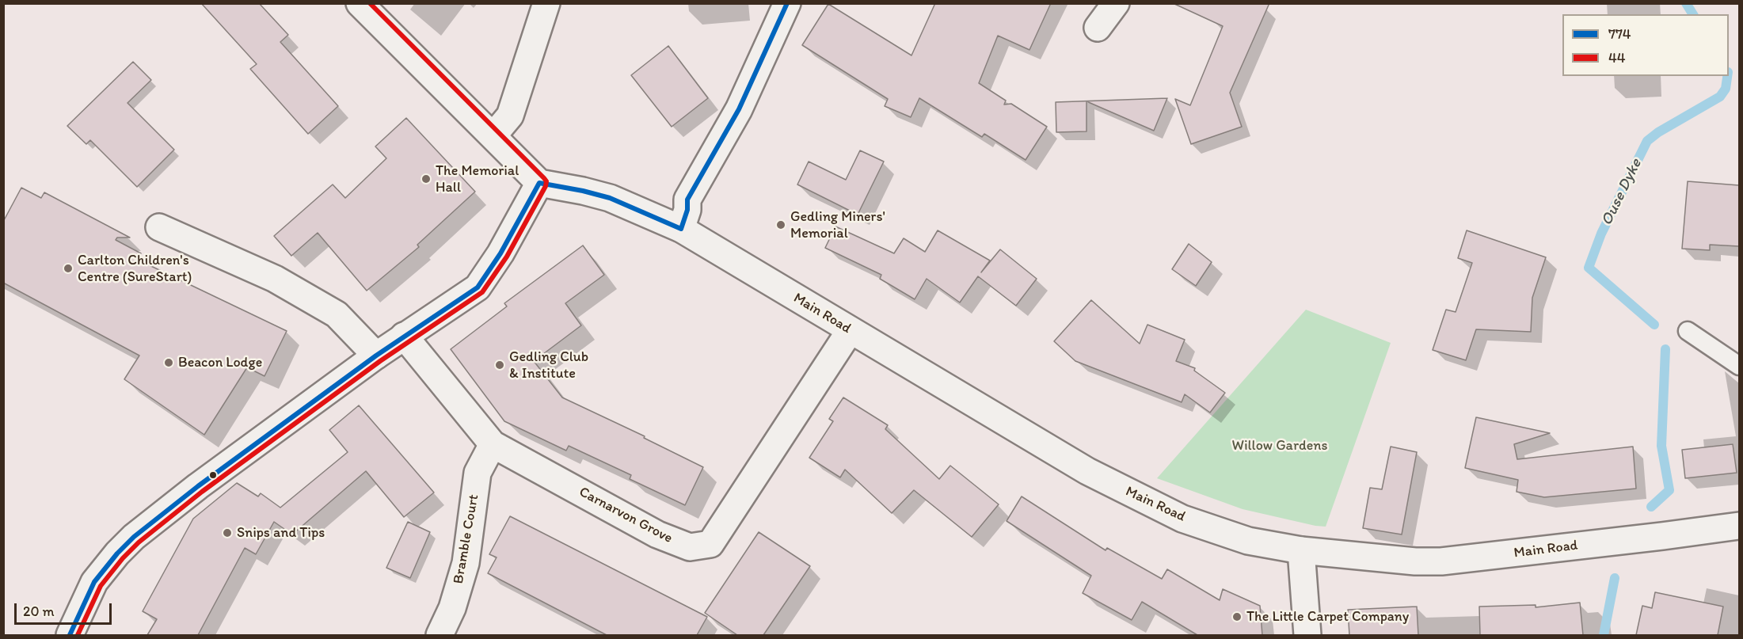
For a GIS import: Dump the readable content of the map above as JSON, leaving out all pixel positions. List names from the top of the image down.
{
  "streets": {
    "street": ["Main Road", "Carnarvon Grove", "Bramble Court"]
  },
  "crossings": [
    ["Main Road", "Carnarvon Grove"],
    ["Carnarvon Grove", "Bramble Court"]
  ],
  "water": ["Ouse Dyke"],
  "parks": ["Willow Gardens"],
  "places": [
    "The Memorial Hall",
    "Gedling Miners' Memorial",
    "Carlton Children's Centre (SureStart)",
    "Beacon Lodge",
    "Gedling Club & Institute",
    "Snips and Tips",
    "The Little Carpet Company"
  ],
  "lines": ["transit line 774", "transit line 44"],
  "legend": ["774", "44"],
  "scale_bar": "20 m"
}
